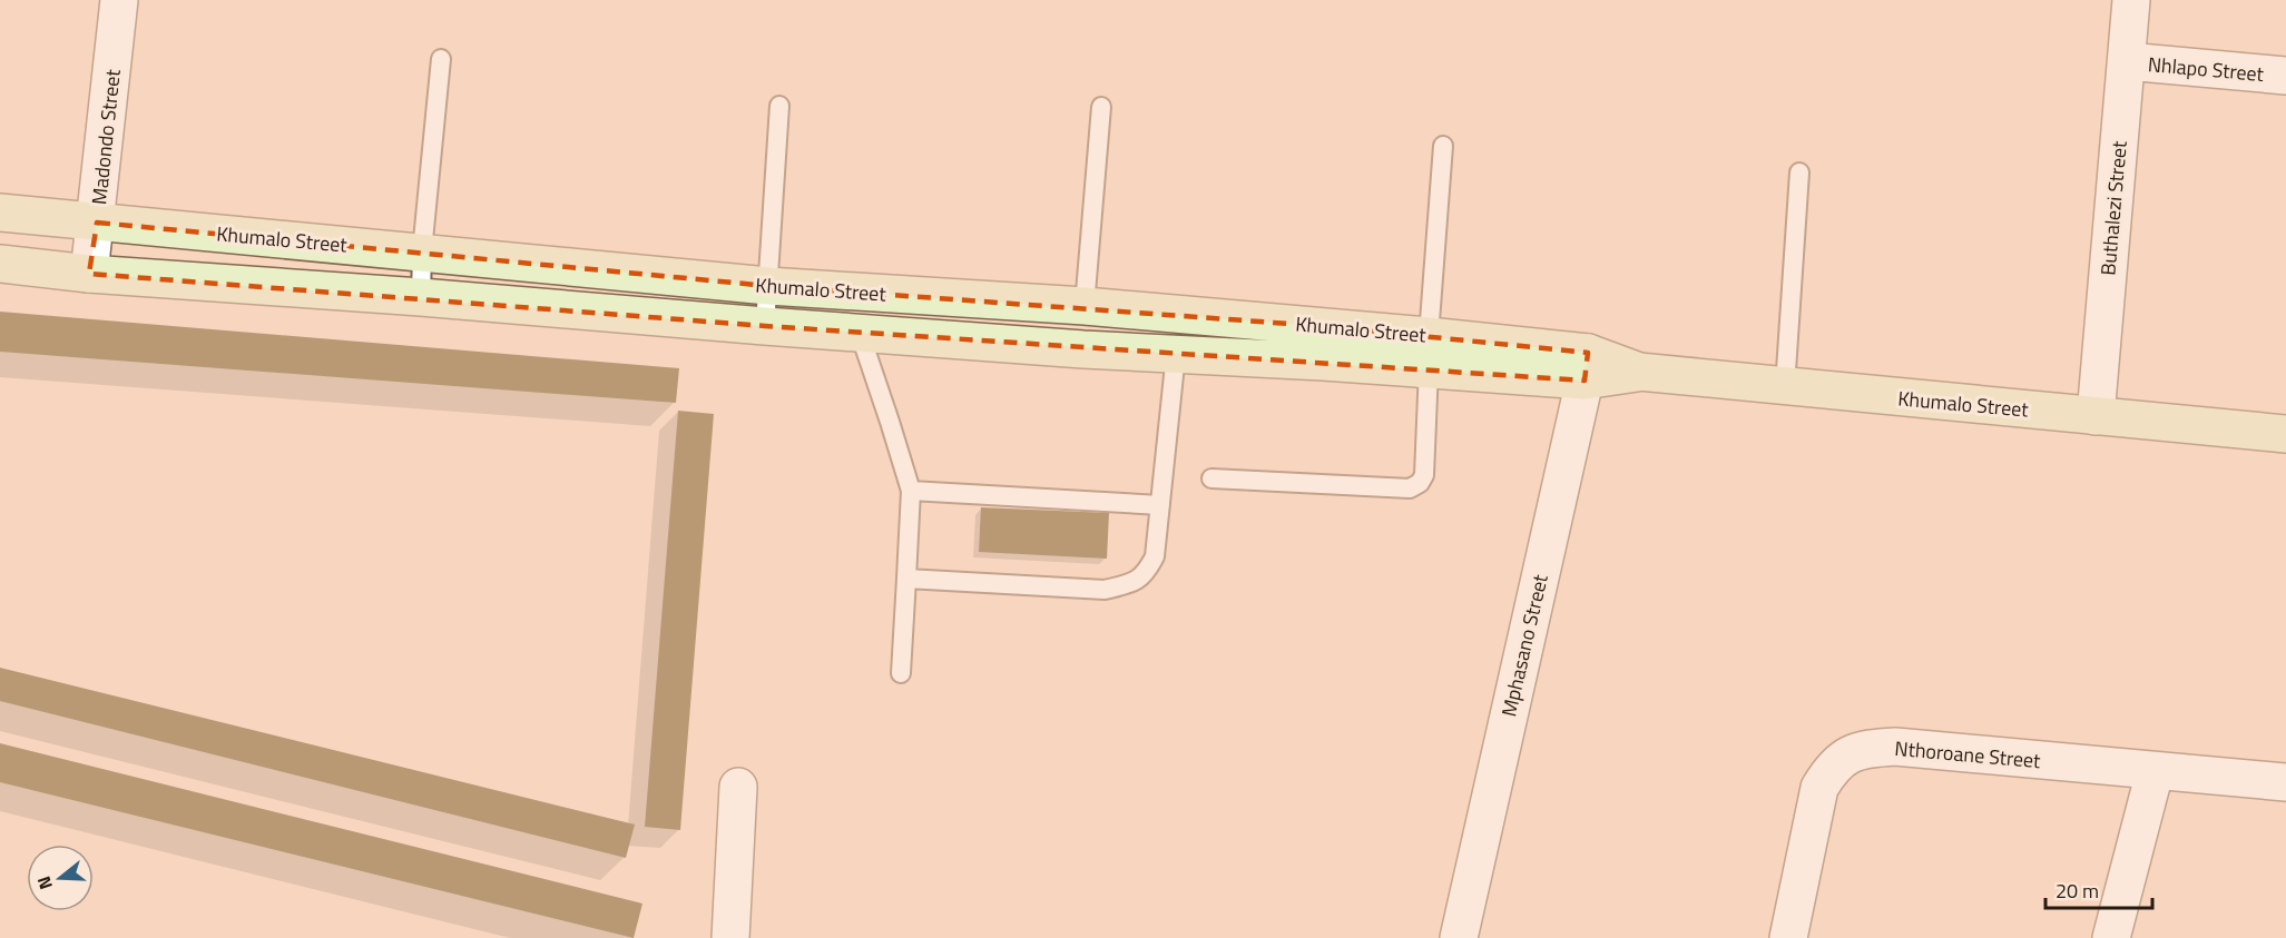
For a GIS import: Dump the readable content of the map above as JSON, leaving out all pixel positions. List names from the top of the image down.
{
  "streets": {
    "street": [
      "Nhlapo Street",
      "Madondo Street",
      "Buthalezi Street",
      "Khumalo Street",
      "Mphasano Street",
      "Nthoroane Street"
    ]
  },
  "crossings": [
    ["Nhlapo Street", "Buthalezi Street"],
    ["Madondo Street", "Khumalo Street"],
    ["Buthalezi Street", "Khumalo Street"],
    ["Khumalo Street", "Mphasano Street"]
  ],
  "scale_bar": "20 m",
  "north": "left"
}
